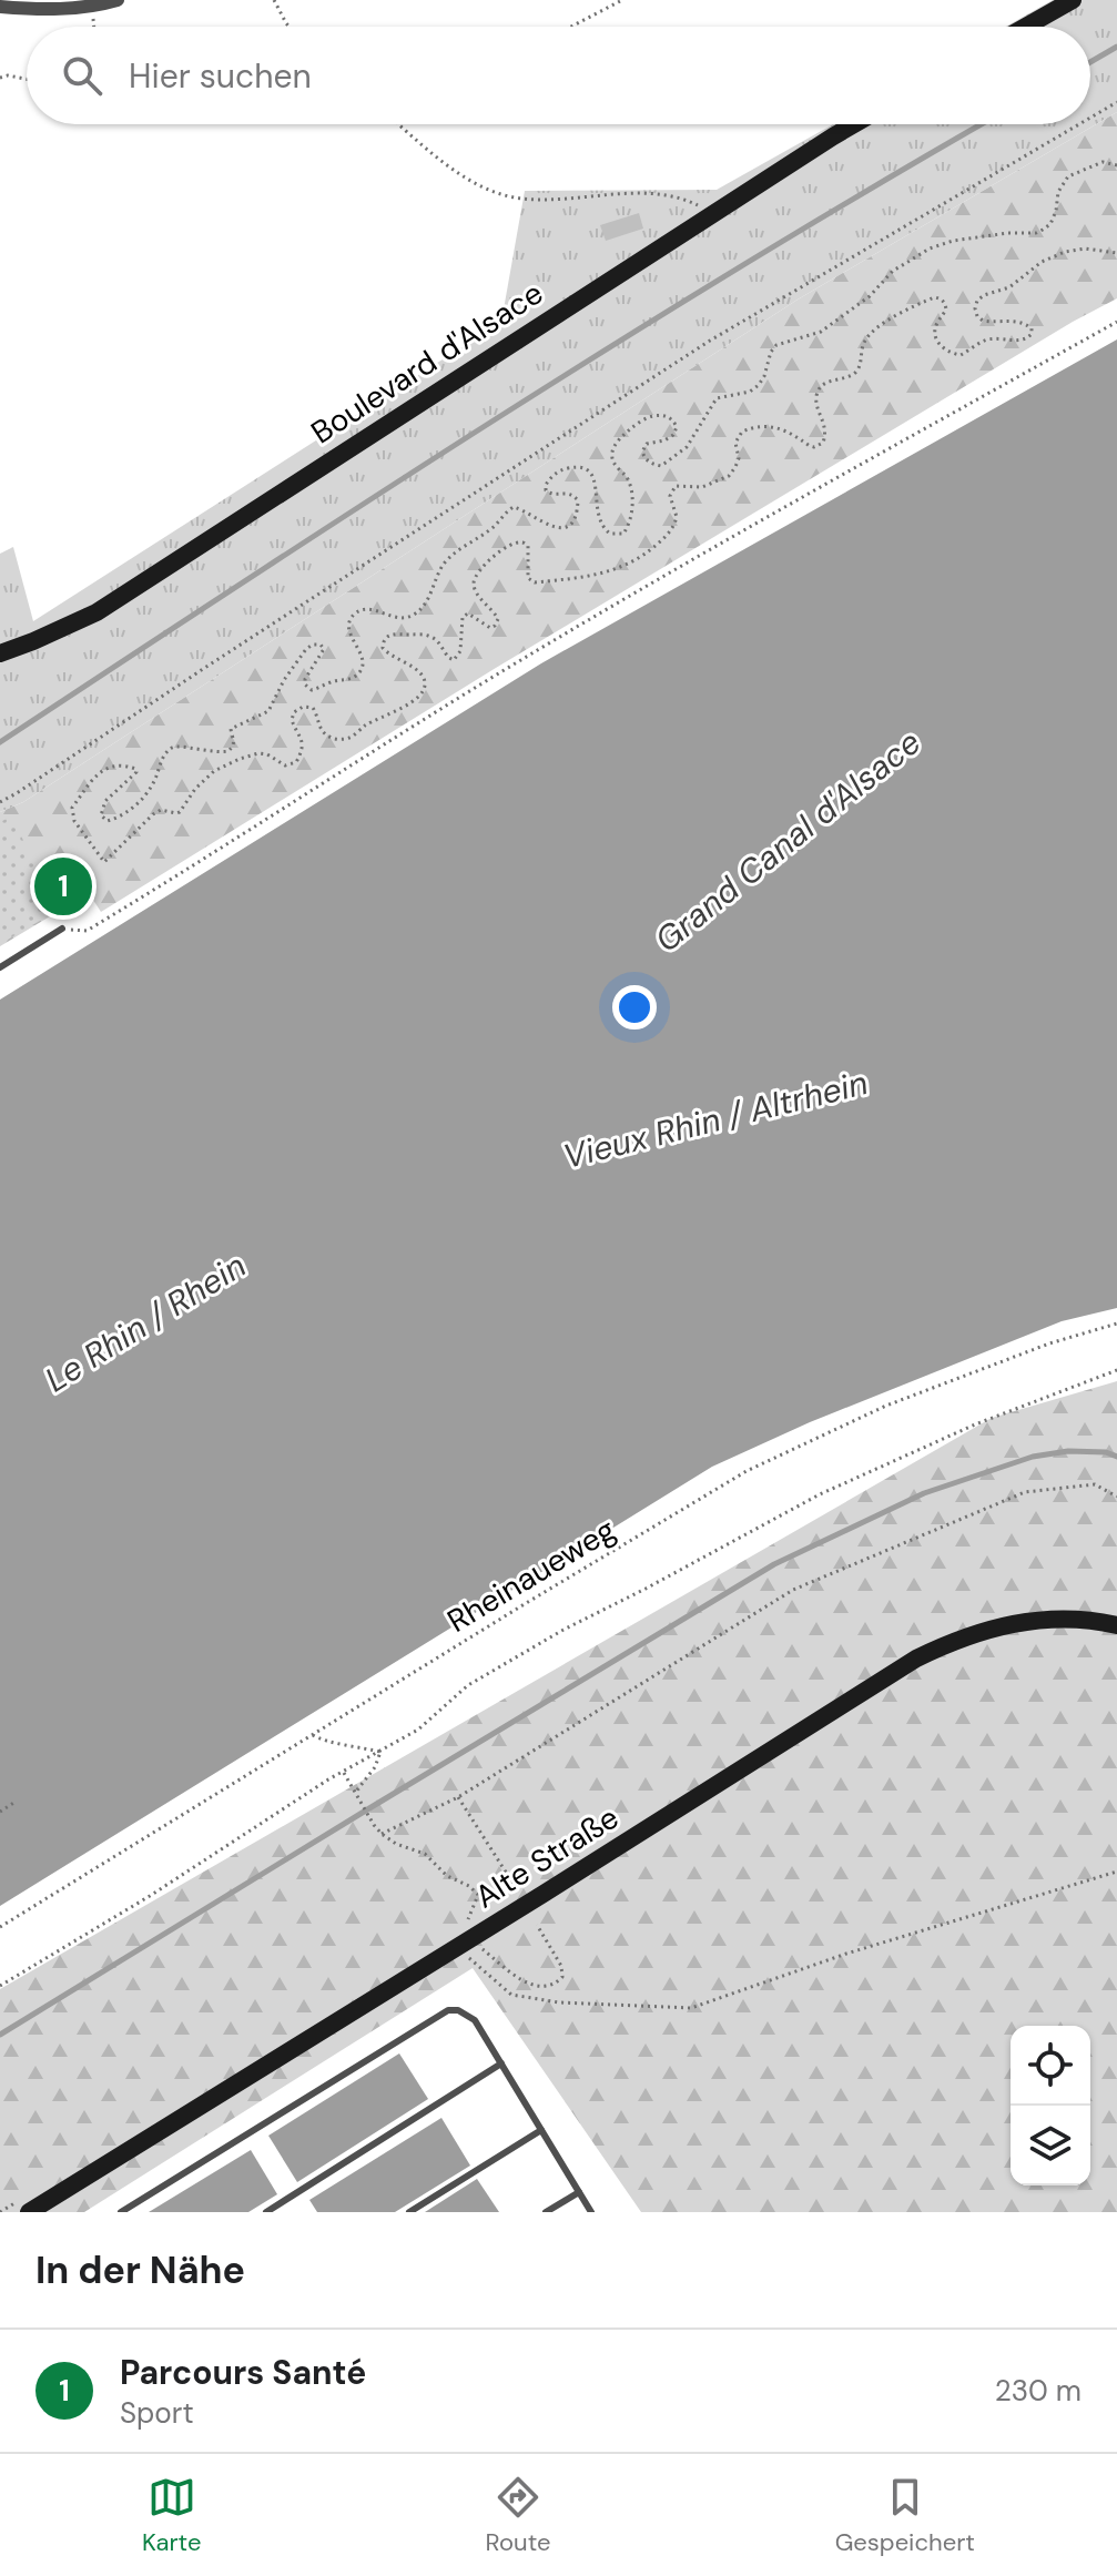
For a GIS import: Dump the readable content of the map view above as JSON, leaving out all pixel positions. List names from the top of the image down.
{
  "streets": {
    "street": ["Boulevard d'Alsace", "Alte Straße"],
    "path": ["Rheinaueweg"]
  },
  "water": ["Grand Canal d'Alsace", "Vieux Rhin / Altrhein", "Le Rhin / Rhein"],
  "page": {
    "search": "Hier suchen",
    "pins": "1",
    "heading": "In der Nähe",
    "list": [
      {
        "mark": "1",
        "name": "Parcours Santé",
        "note": "Sport",
        "value": "230 m"
      }
    ],
    "nav": ["Karte", "Route", "Gespeichert"]
  }
}
